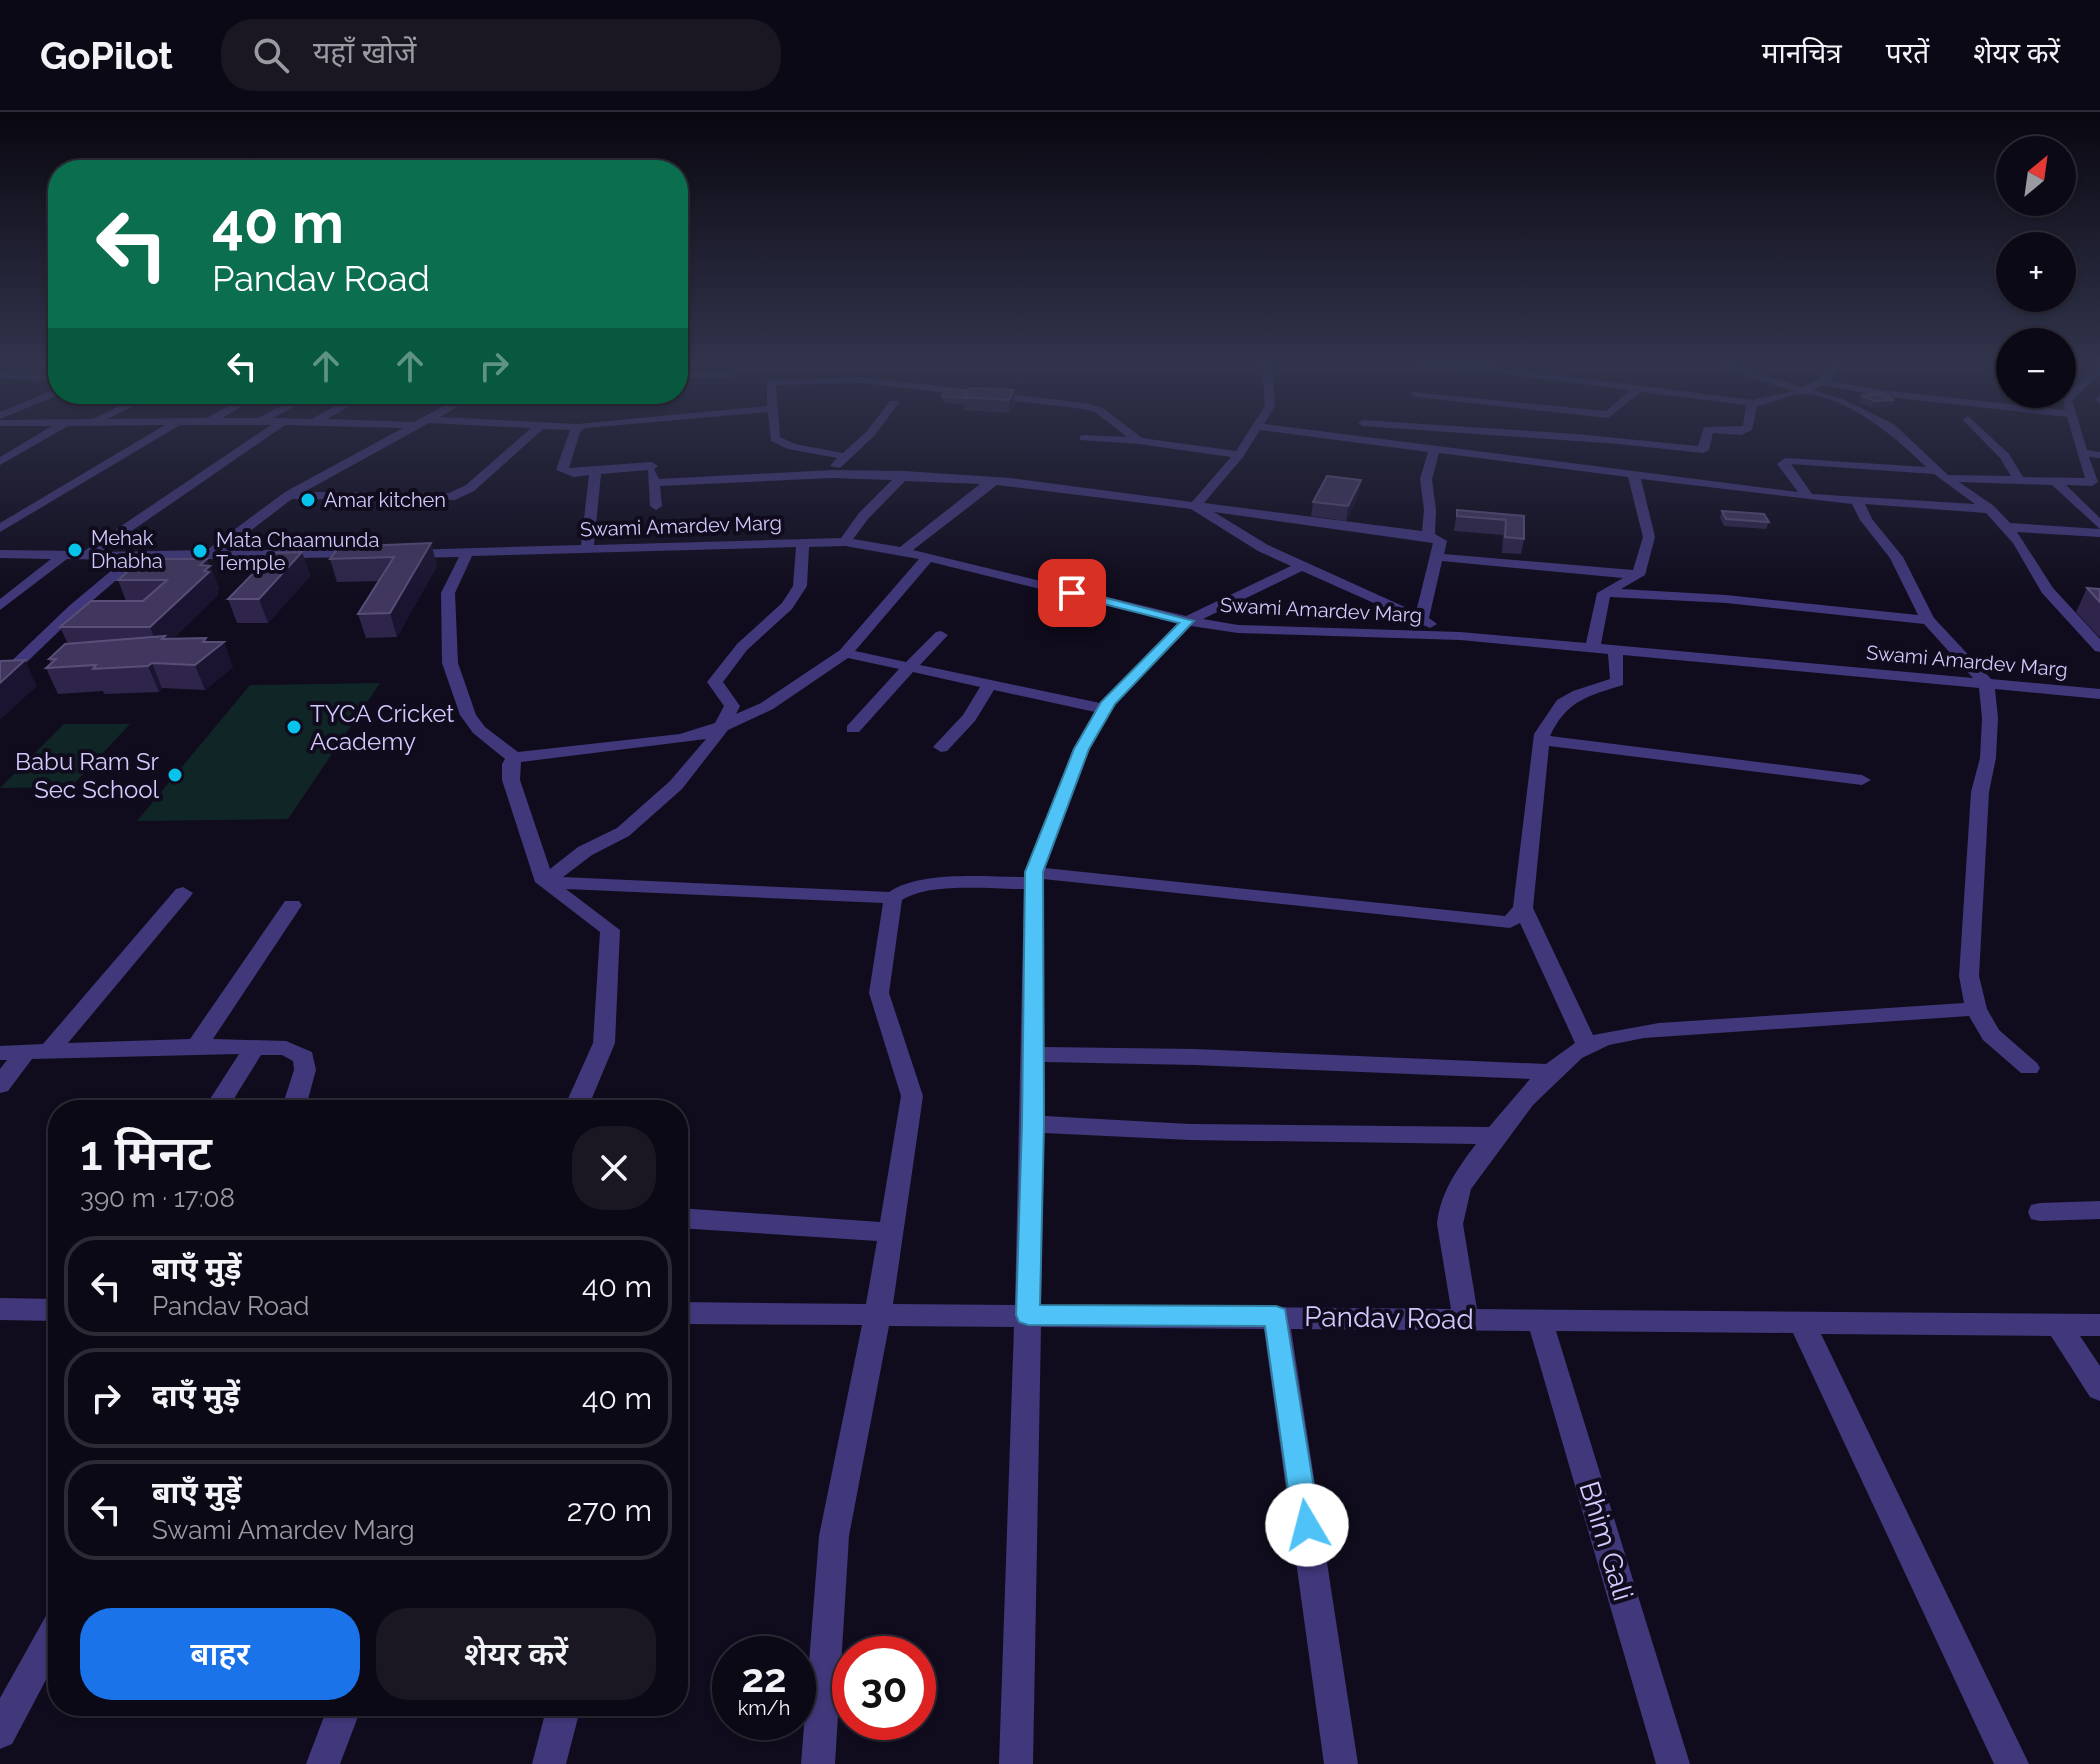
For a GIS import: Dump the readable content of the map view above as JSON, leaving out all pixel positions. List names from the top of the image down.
{
  "streets": {
    "street": ["Swami Amardev Marg", "Pandav Road", "Bhim Gali"]
  },
  "crossings": [
    ["Pandav Road", "Bhim Gali"]
  ],
  "places": [
    "Amar kitchen",
    "Mehak Dhabha",
    "Mata Chaamunda Temple",
    "TYCA Cricket Academy",
    "Babu Ram Sr Sec School"
  ],
  "north": "top right",
  "page": {
    "header": "GoPilot",
    "search": "यहाँ खोजें",
    "nav": ["मानचित्र", "परतें", "शेयर करें"],
    "map_buttons": ["+", "−"],
    "turn": ["40 m", "Pandav Road"],
    "heading": ["1 मिनट", "390 m · 17:08"],
    "list": [
      {
        "name": "बाएँ मुड़ें",
        "note": "Pandav Road",
        "value": "40 m"
      },
      {
        "name": "दाएँ मुड़ें",
        "value": "40 m"
      },
      {
        "name": "बाएँ मुड़ें",
        "note": "Swami Amardev Marg",
        "value": "270 m"
      }
    ],
    "buttons": ["बाहर", "शेयर करें"],
    "speed": "22 km/h",
    "limit": "30"
  }
}
